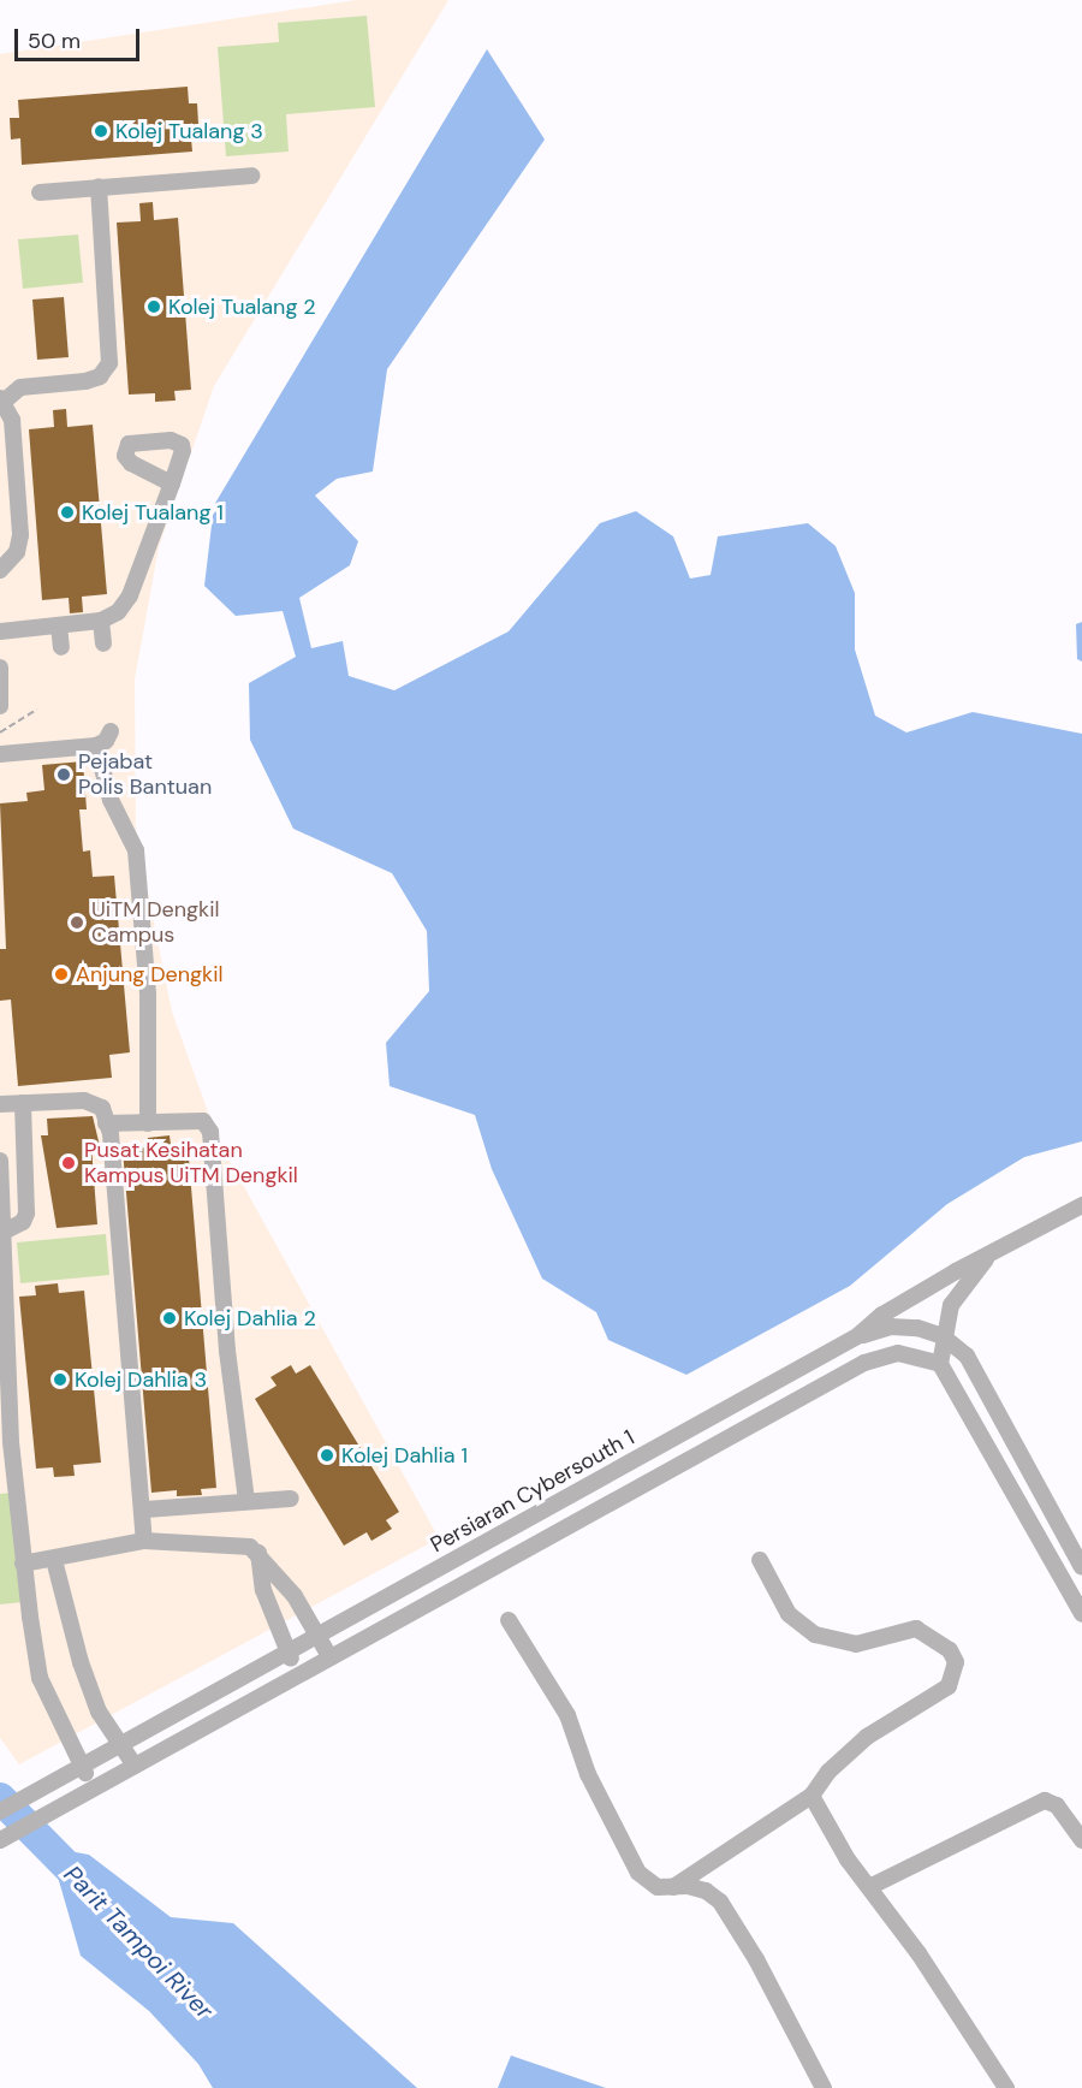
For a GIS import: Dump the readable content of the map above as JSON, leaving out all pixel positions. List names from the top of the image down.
{
  "streets": {
    "street": ["Persiaran Cybersouth 1"]
  },
  "water": ["Parit Tampoi River"],
  "places": [
    "Kolej Tualang 3",
    "Kolej Tualang 2",
    "Kolej Tualang 1",
    "Pejabat Polis Bantuan",
    "UiTM Dengkil Campus",
    "Anjung Dengkil",
    "Pusat Kesihatan Kampus UiTM Dengkil",
    "Kolej Dahlia 2",
    "Kolej Dahlia 3",
    "Kolej Dahlia 1"
  ],
  "scale_bar": "50 m"
}
